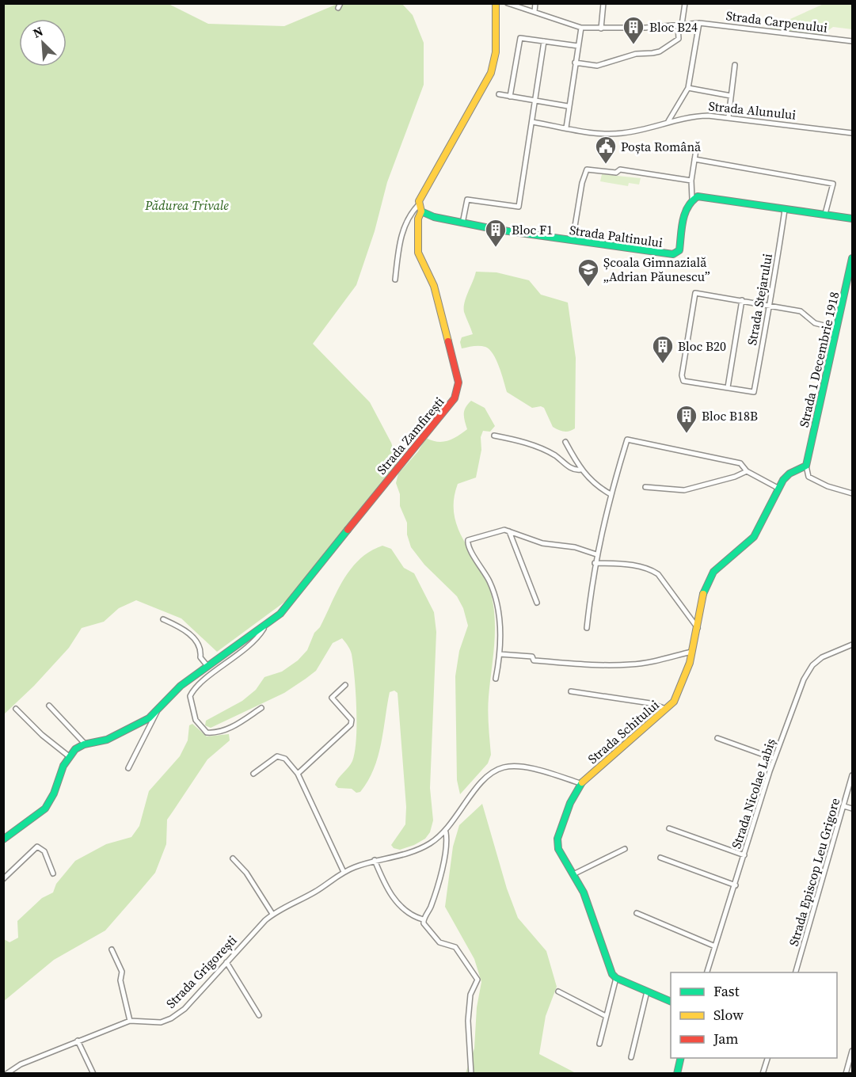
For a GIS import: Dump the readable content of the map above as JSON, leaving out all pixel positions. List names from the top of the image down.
{
  "streets": {
    "street": [
      "Strada Carpenului",
      "Strada Alunului",
      "Strada Paltinului",
      "Strada Stejarului",
      "Strada 1 Decembrie 1918",
      "Strada Zamfirești",
      "Strada Schitului",
      "Strada Nicolae Labiș",
      "Strada Episcop Leu Grigore",
      "Strada Grigorești"
    ]
  },
  "crossings": [
    ["Strada Paltinului", "Strada Zamfirești"],
    ["Strada 1 Decembrie 1918", "Strada Schitului"],
    ["Strada Schitului", "Strada Grigorești"]
  ],
  "parks": ["Pădurea Trivale"],
  "places": {
    "building": [
      "Bloc B24",
      "Bloc F1",
      "Bloc B20",
      "Bloc B18B"
    ],
    "public building": ["Poșta Română"],
    "school or university": ["Școala Gimnazială „Adrian Păunescu”"]
  },
  "legend": ["Fast", "Slow", "Jam"],
  "north": "top left"
}
